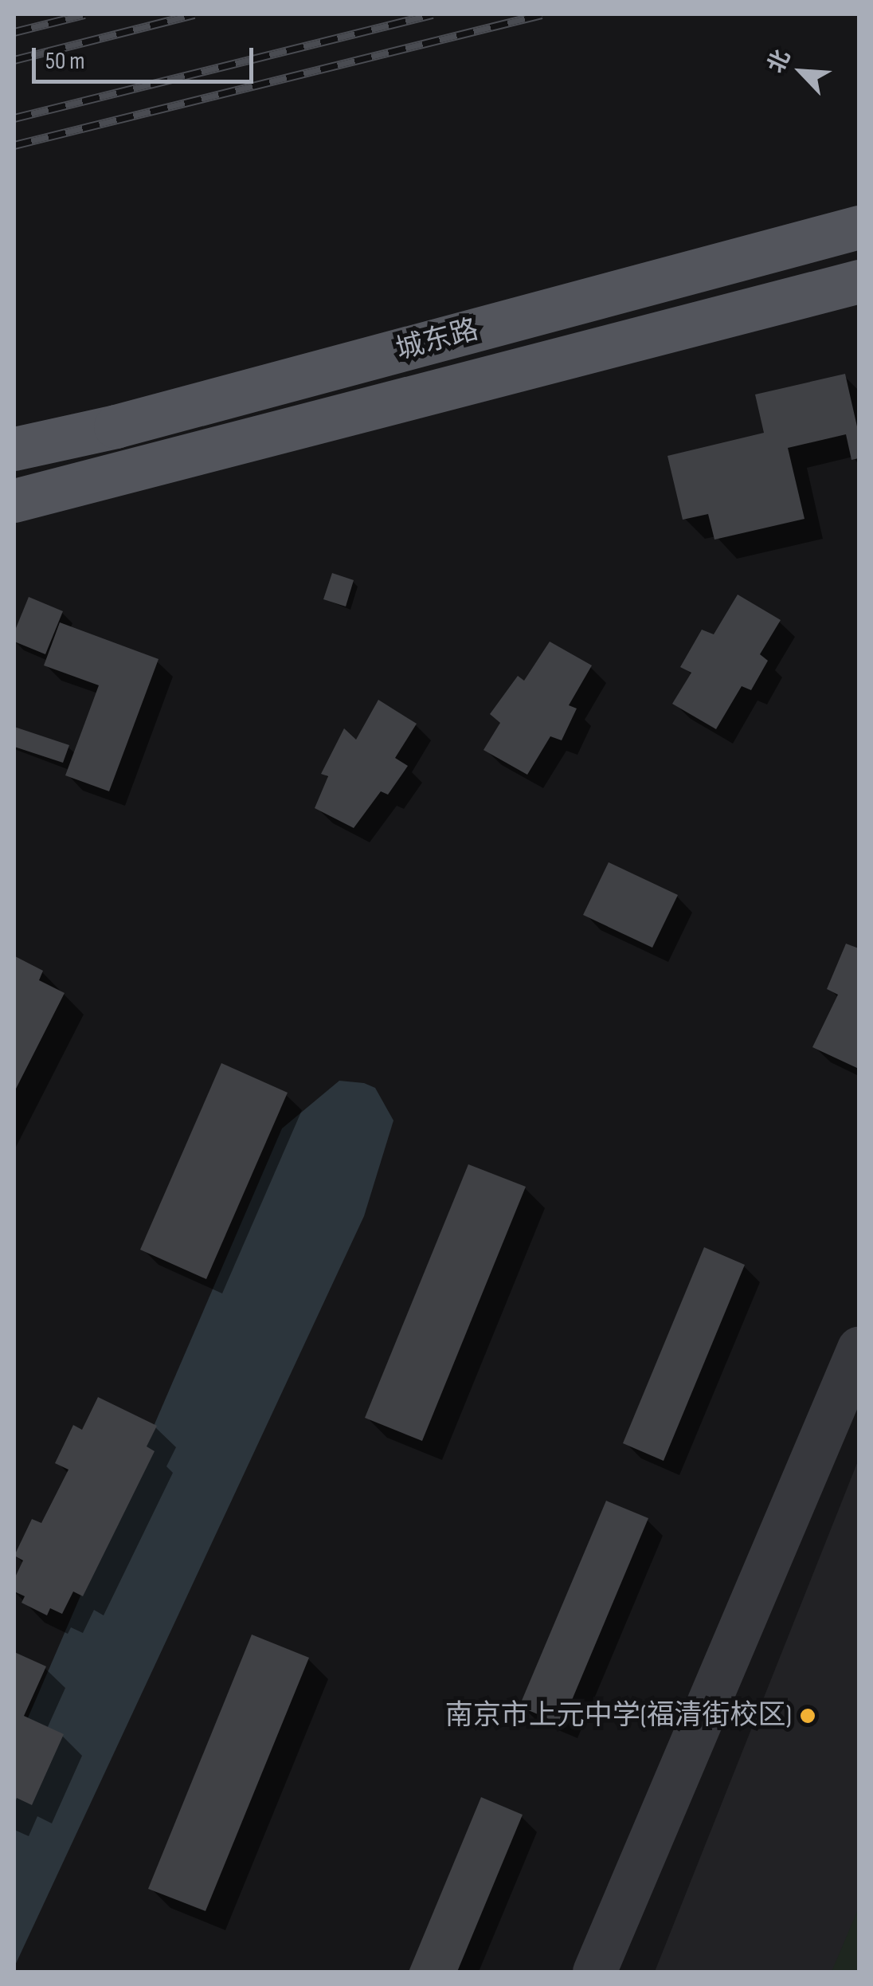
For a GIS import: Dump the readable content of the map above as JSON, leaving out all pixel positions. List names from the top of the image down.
{
  "streets": {
    "main road": ["城东路"]
  },
  "places": ["南京市上元中学(福清街校区)"],
  "scale_bar": "50 m",
  "north": "top left"
}
